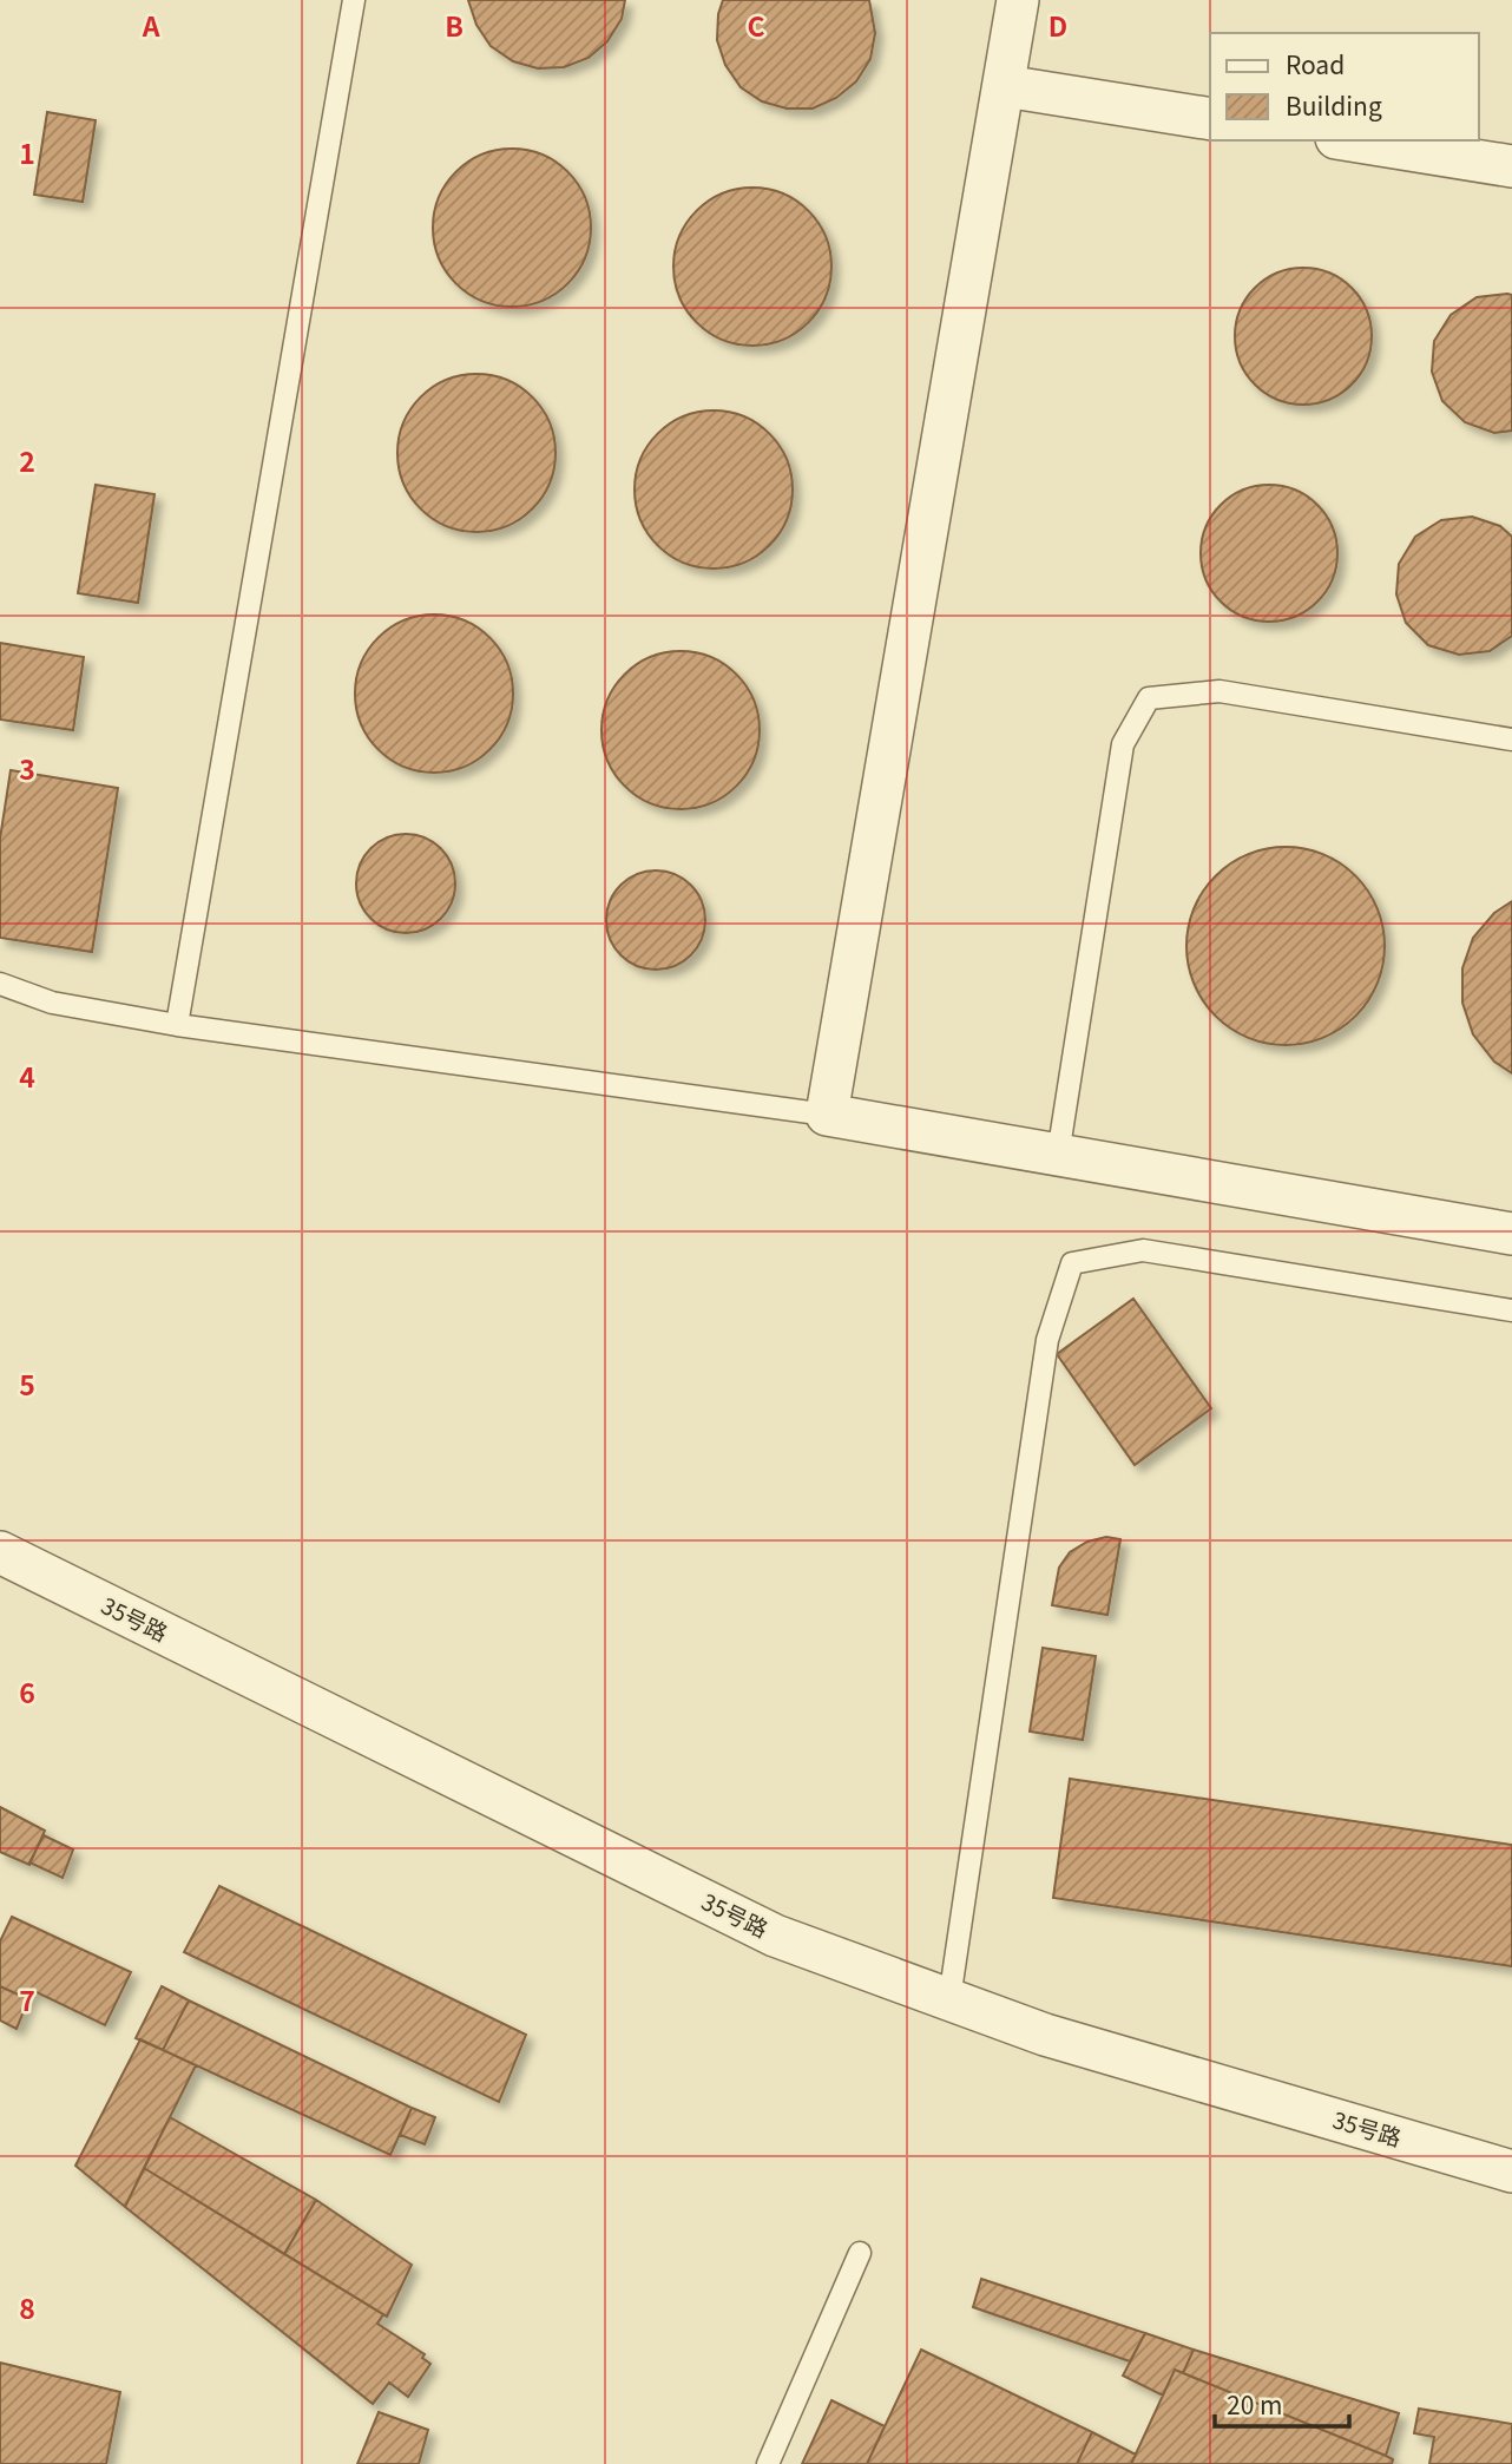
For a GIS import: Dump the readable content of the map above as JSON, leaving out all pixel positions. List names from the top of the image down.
{
  "streets": {
    "street": ["35号路"]
  },
  "legend": ["Road", "Building"],
  "scale_bar": "20 m",
  "grid": {
    "columns": [
      "A",
      "B",
      "C",
      "D"
    ],
    "rows": [
      "1",
      "2",
      "3",
      "4",
      "5",
      "6",
      "7",
      "8"
    ]
  }
}
